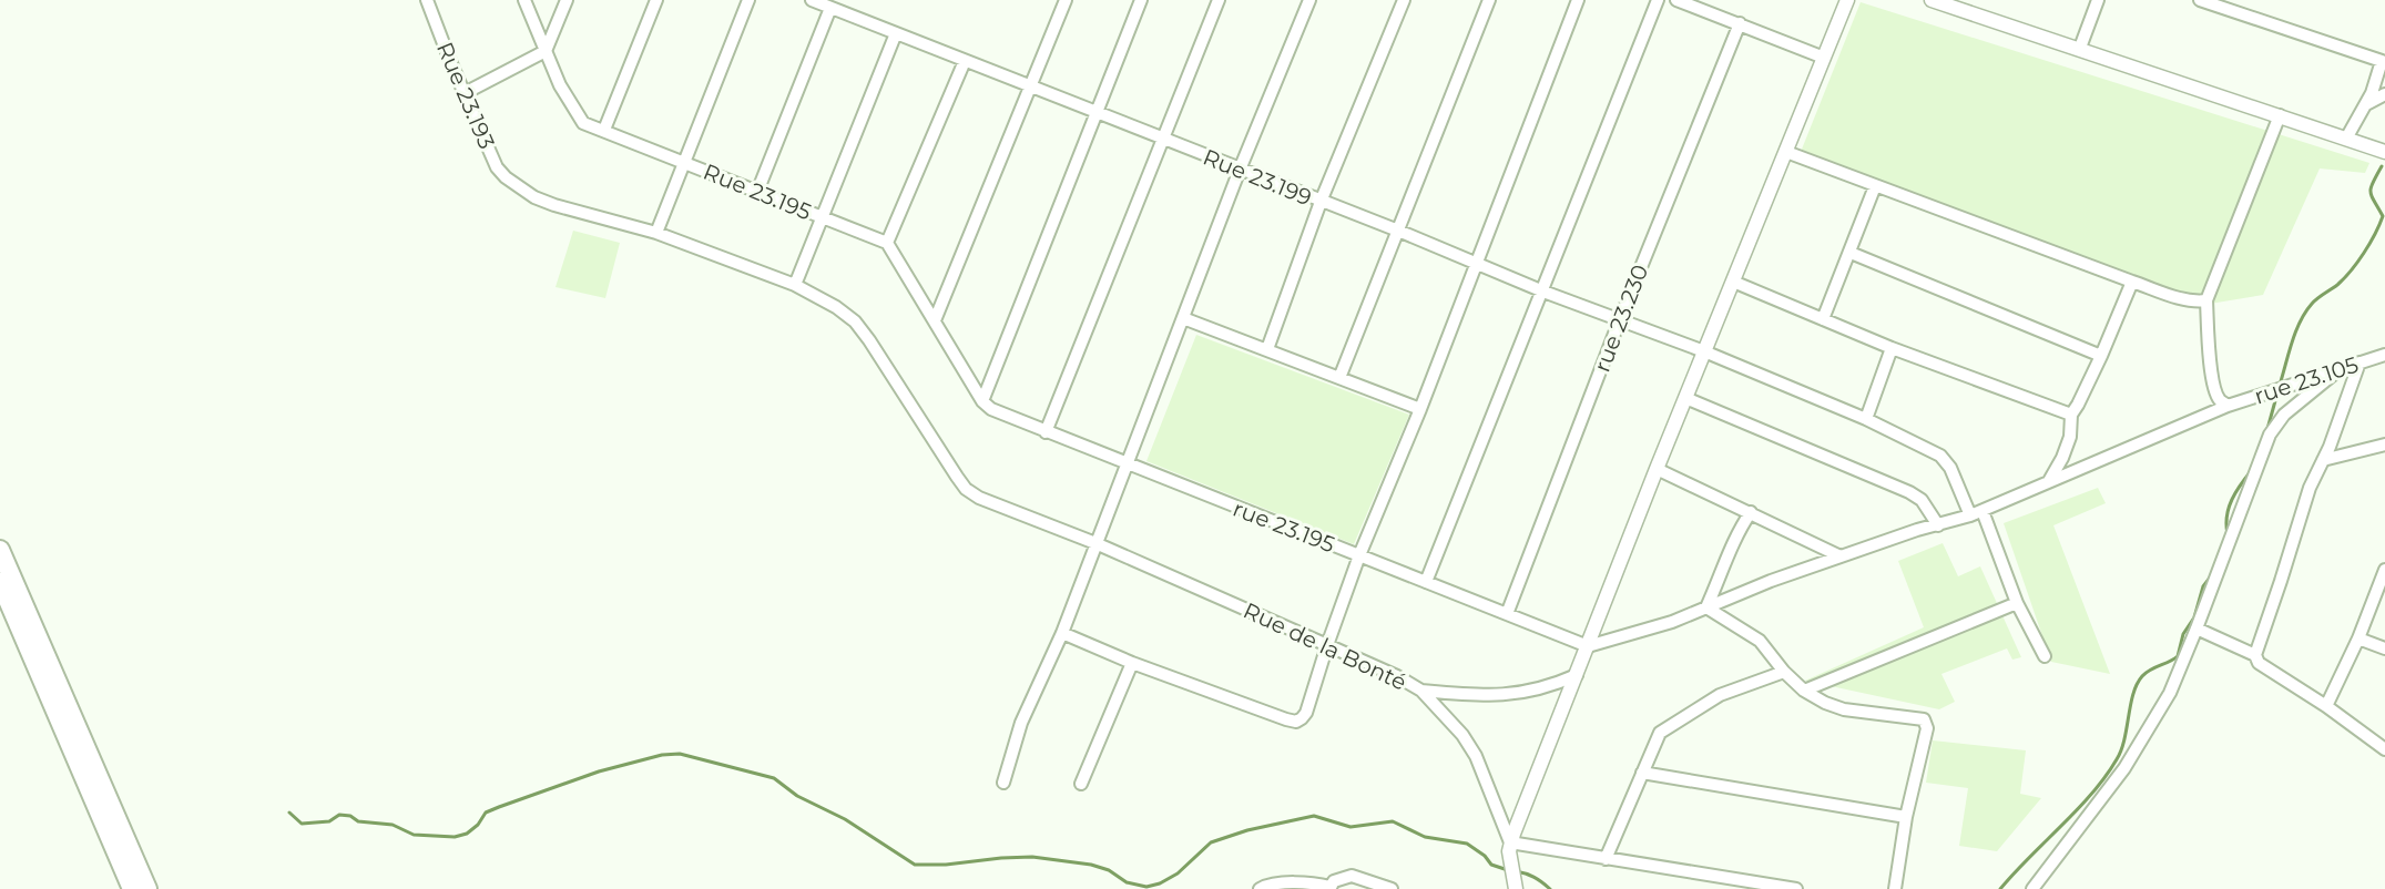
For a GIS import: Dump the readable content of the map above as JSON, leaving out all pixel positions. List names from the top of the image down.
{
  "streets": {
    "street": [
      "Rue 23.193",
      "Rue 23.199",
      "Rue 23.195",
      "rue 23.230",
      "rue 23.105",
      "rue 23.195",
      "Rue de la Bonté"
    ]
  },
  "crossings": [
    ["Rue 23.193", "Rue de la Bonté"],
    ["Rue 23.199", "rue 23.230"],
    ["Rue 23.199", "rue 23.105"],
    ["rue 23.230", "rue 23.195"],
    ["rue 23.105", "rue 23.195"]
  ]
}
